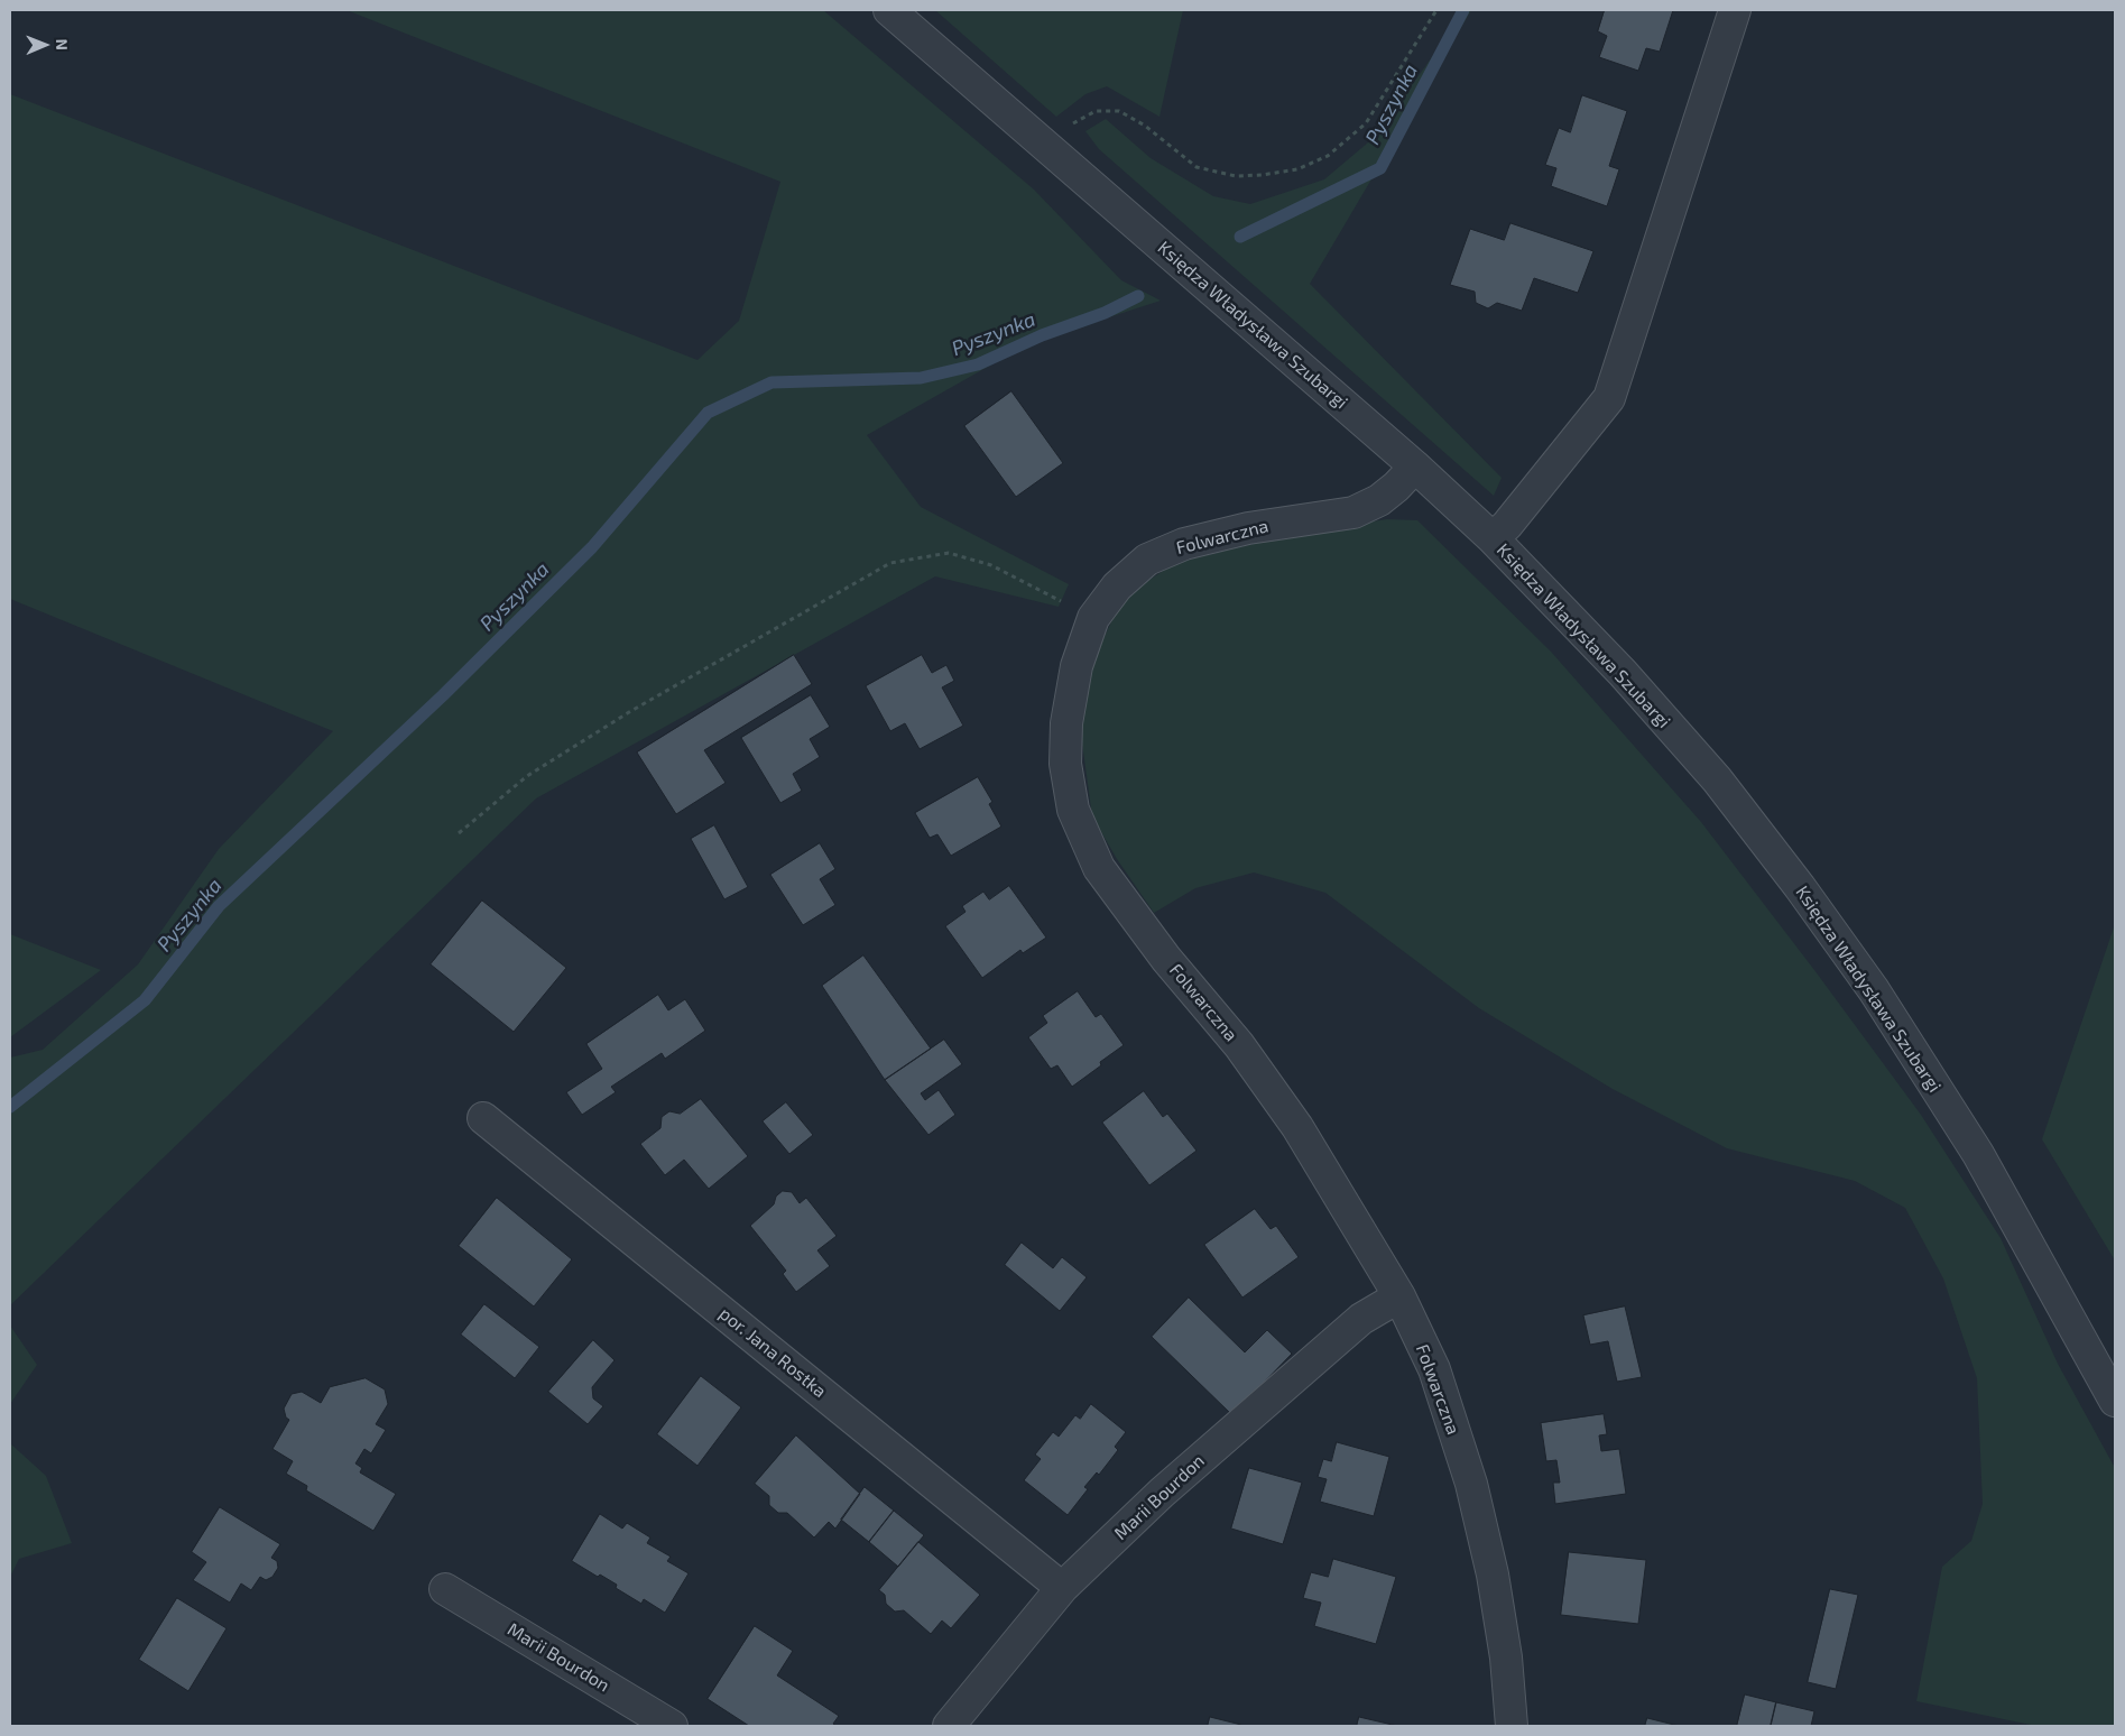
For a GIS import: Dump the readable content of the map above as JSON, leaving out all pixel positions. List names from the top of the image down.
{
  "streets": {
    "street": [
      "Księdza Władysława Szubargi",
      "Folwarczna",
      "por. Jana Rostka",
      "Marii Bourdon"
    ]
  },
  "crossings": [
    ["Księdza Władysława Szubargi", "Folwarczna"],
    ["Folwarczna", "Marii Bourdon"],
    ["por. Jana Rostka", "Marii Bourdon"]
  ],
  "water": ["Pyszynka"],
  "north": "right"
}
